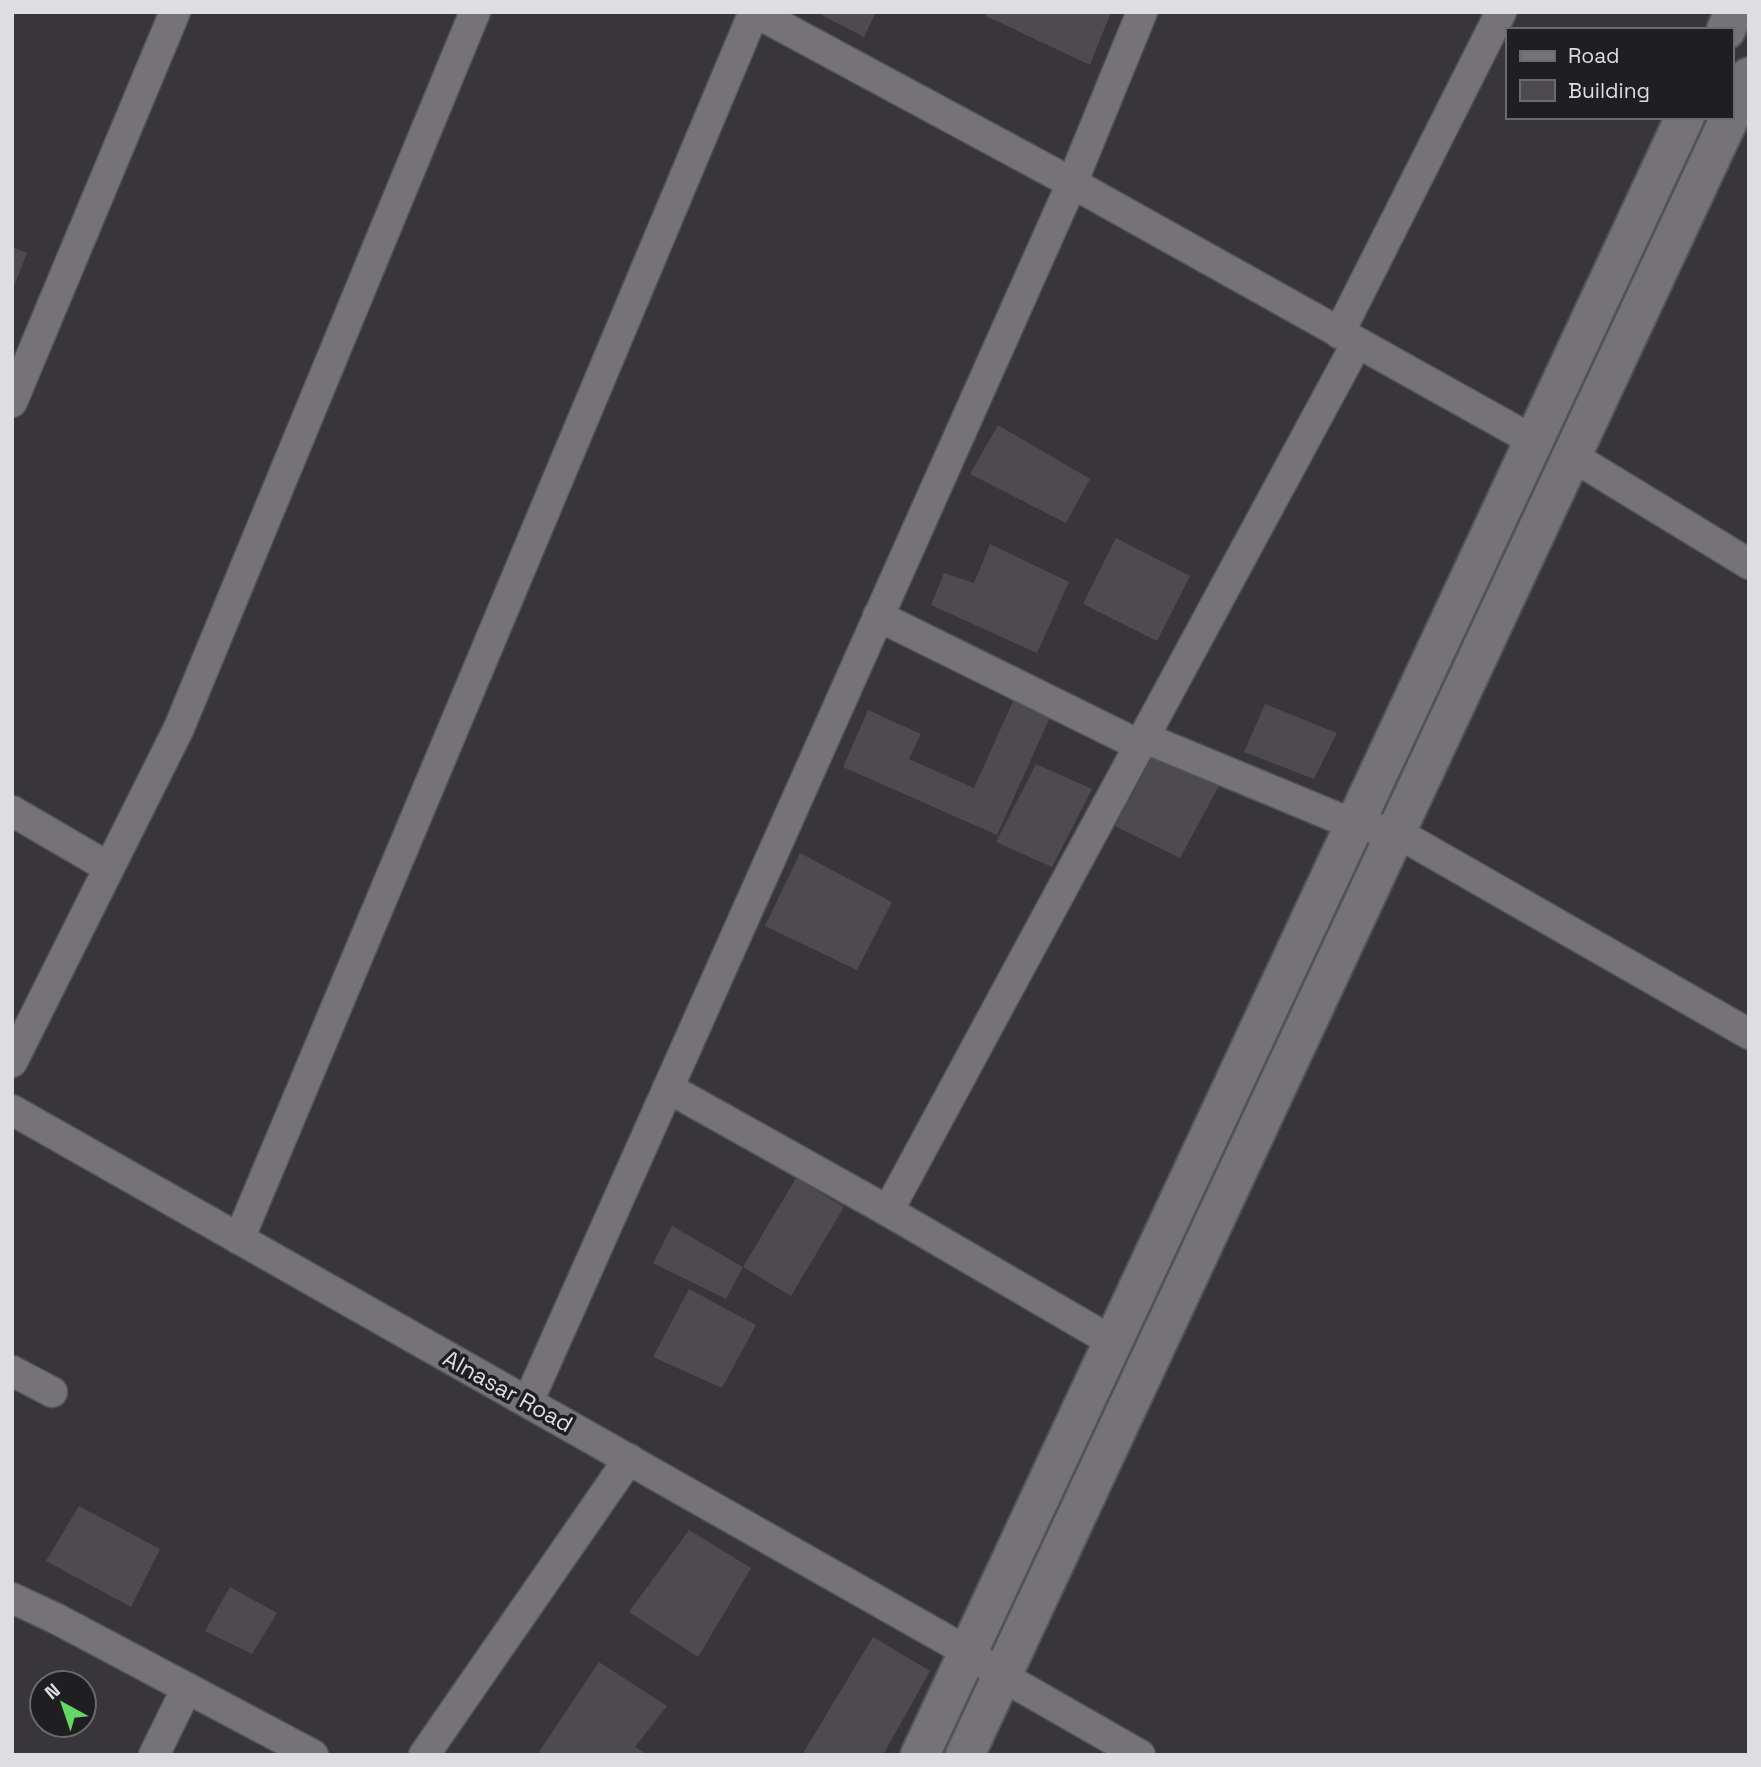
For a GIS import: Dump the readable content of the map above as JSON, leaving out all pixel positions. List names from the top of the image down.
{
  "streets": {
    "street": ["Alnasar Road"]
  },
  "legend": ["Road", "Building"],
  "north": "top left"
}
